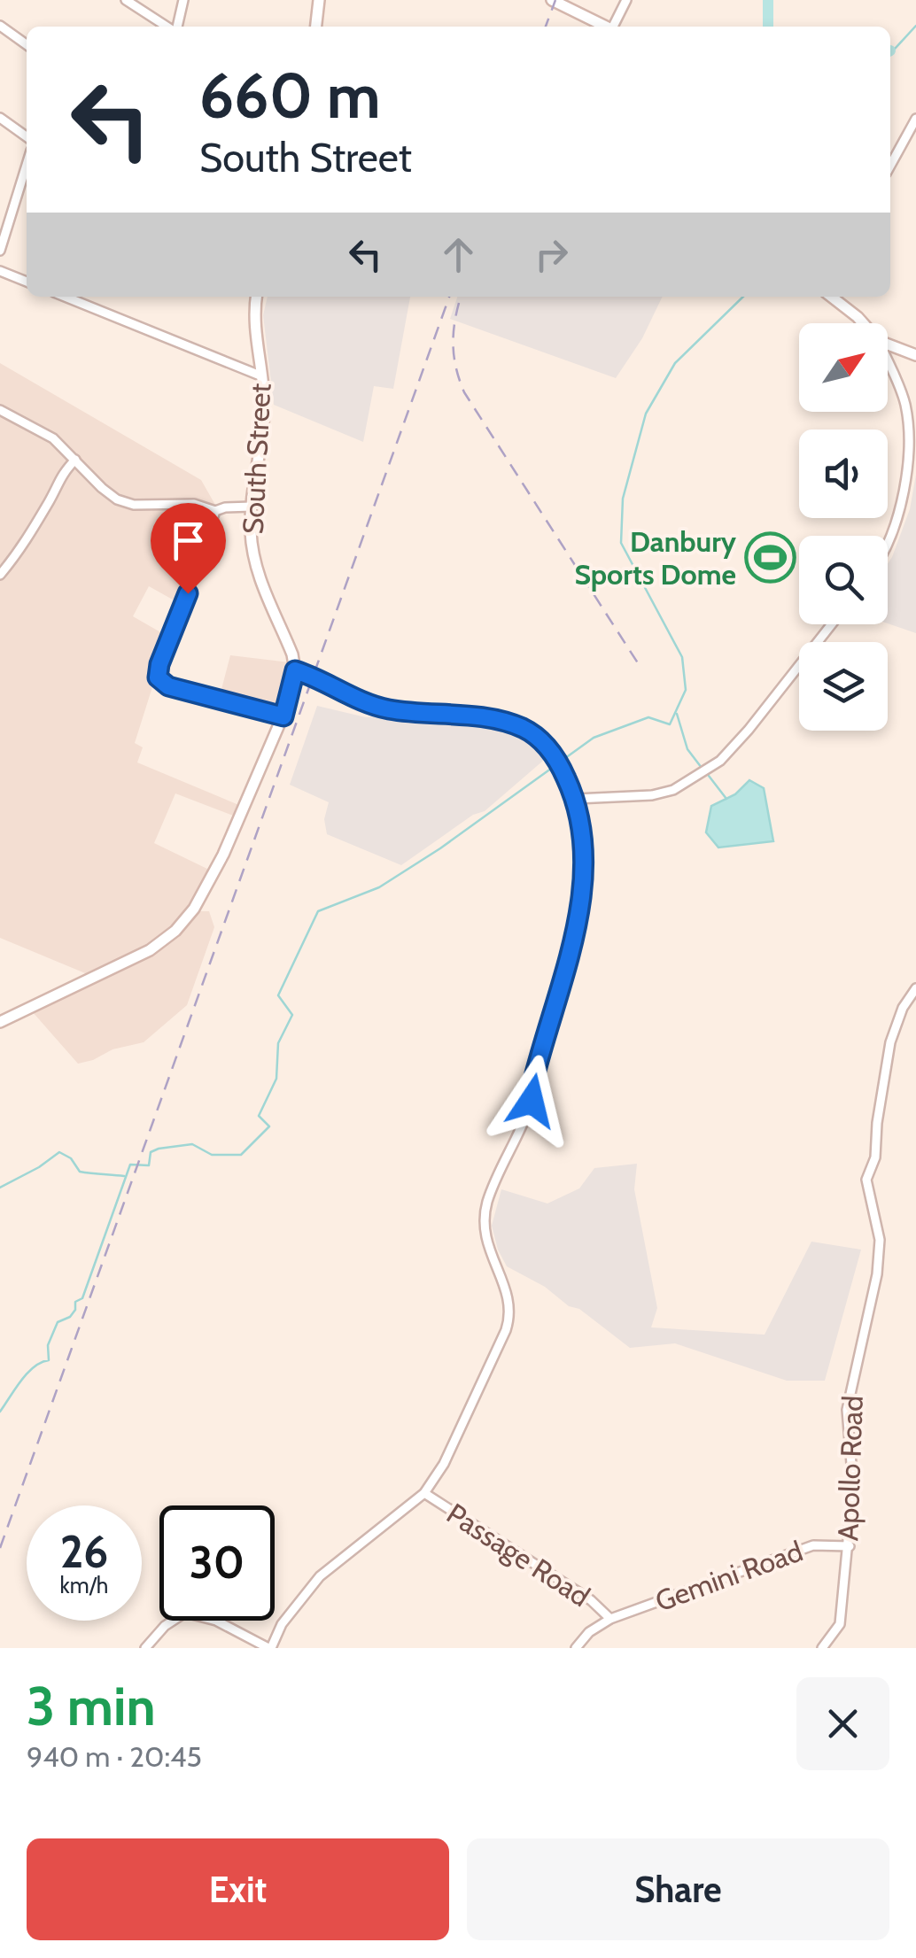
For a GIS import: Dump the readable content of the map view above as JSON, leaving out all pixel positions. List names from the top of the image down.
{
  "streets": {
    "main road": ["South Street"],
    "street": ["Apollo Road", "Passage Road", "Gemini Road"]
  },
  "crossings": [
    ["Apollo Road", "Gemini Road"],
    ["Passage Road", "Gemini Road"]
  ],
  "places": {
    "sports": ["Danbury Sports Dome"]
  },
  "north": "top right",
  "page": {
    "turn": ["660 m", "South Street"],
    "speed": "26 km/h",
    "limit": "30",
    "heading": ["3 min", "940 m · 20:45"],
    "buttons": ["Exit", "Share"]
  }
}
